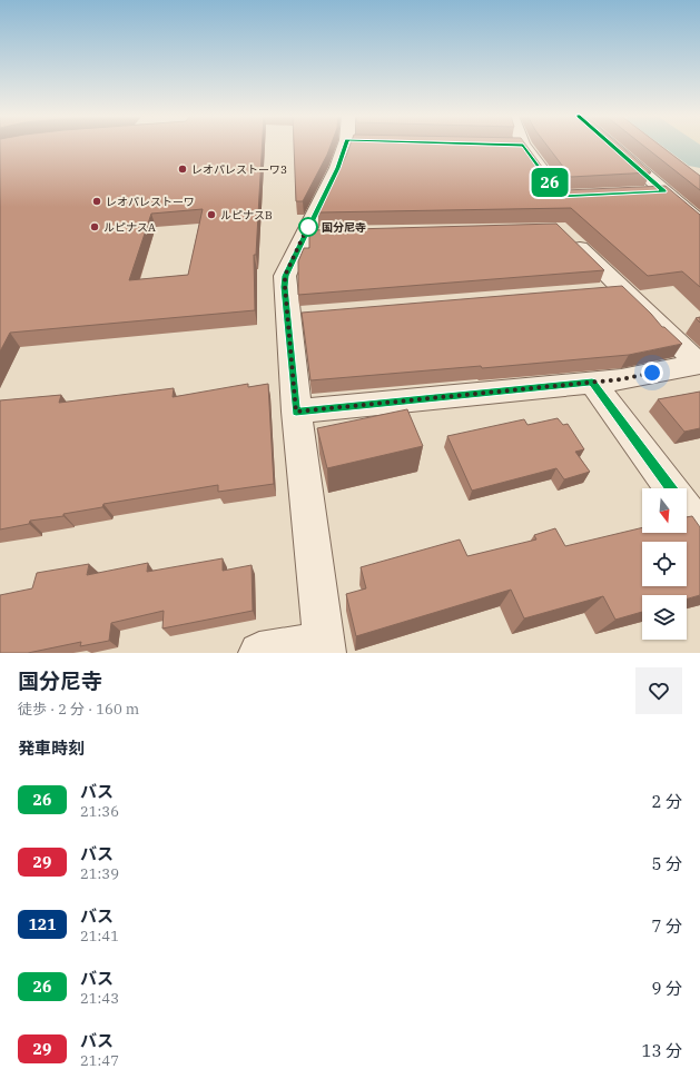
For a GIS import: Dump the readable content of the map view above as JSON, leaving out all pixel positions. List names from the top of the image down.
{
  "places": [
    "レオパレストーワ3",
    "レオパレストーワ",
    "ルピナスB",
    "ルピナスA",
    "国分尼寺"
  ],
  "lines": ["bus line 26"],
  "north": "bottom",
  "page": {
    "on_map": "26",
    "heading": [
      ["国分尼寺", "徒歩 · 2 分 · 160 m"],
      "発車時刻"
    ],
    "list": [
      {
        "mark": "26",
        "name": "バス",
        "note": "21:36",
        "value": "2 分"
      },
      {
        "mark": "29",
        "name": "バス",
        "note": "21:39",
        "value": "5 分"
      },
      {
        "mark": "121",
        "name": "バス",
        "note": "21:41",
        "value": "7 分"
      },
      {
        "mark": "26",
        "name": "バス",
        "note": "21:43",
        "value": "9 分"
      },
      {
        "mark": "29",
        "name": "バス",
        "note": "21:47",
        "value": "13 分"
      }
    ]
  }
}
